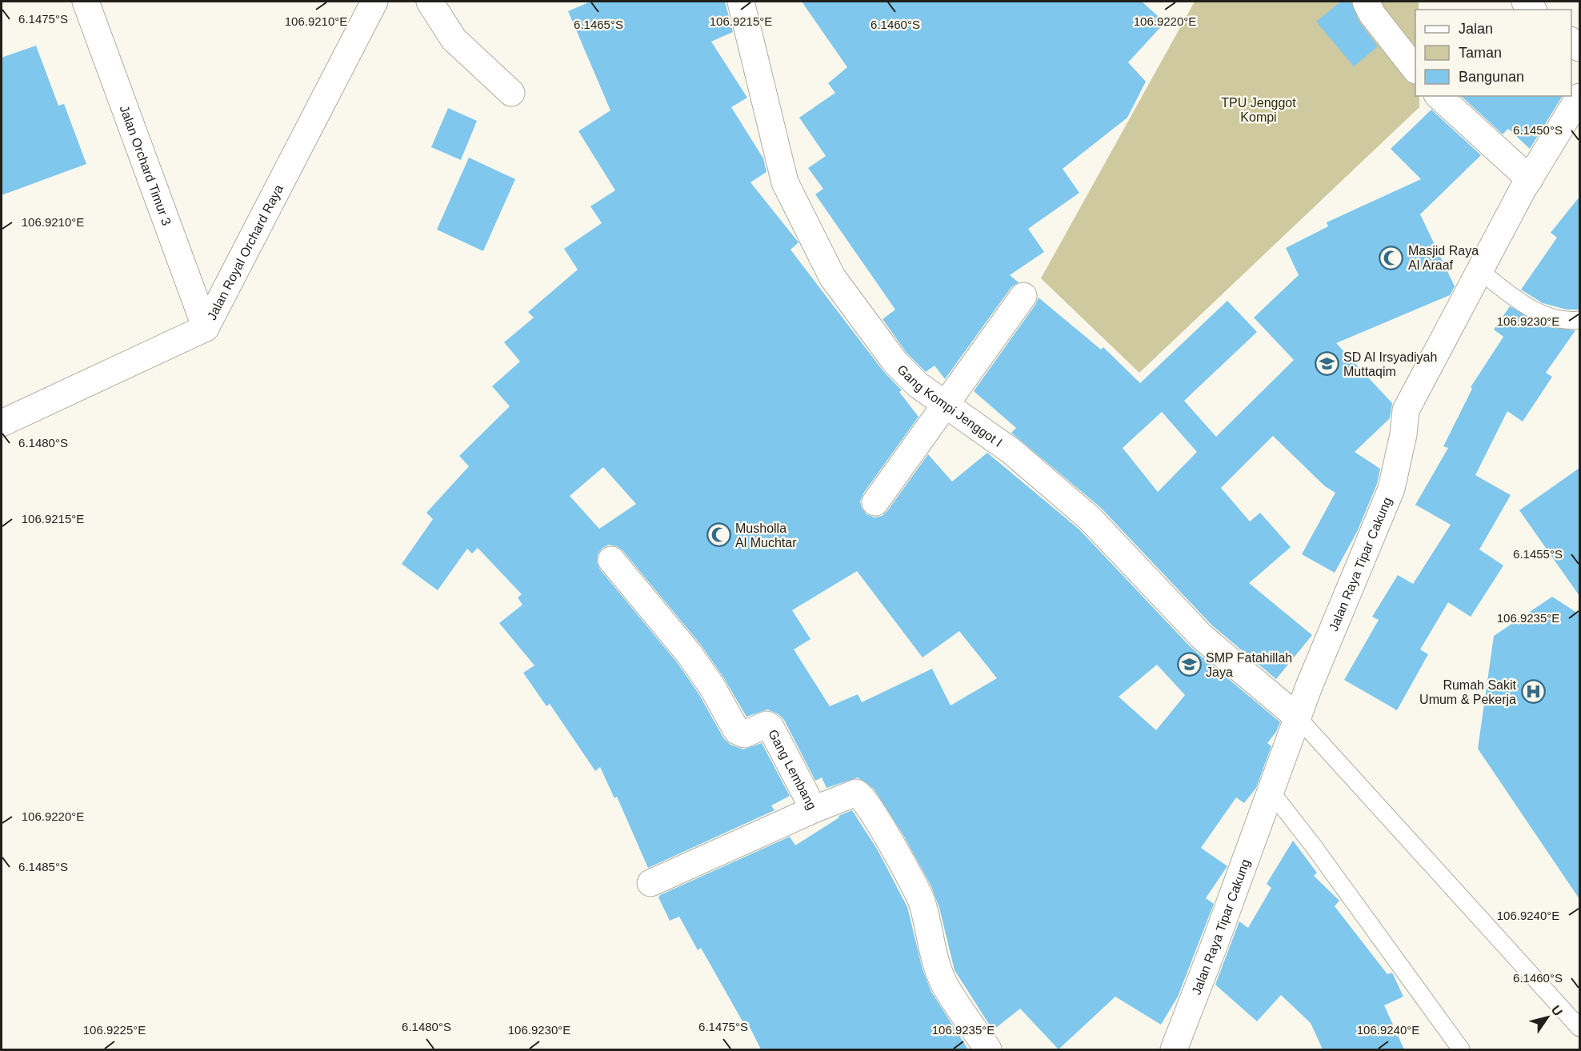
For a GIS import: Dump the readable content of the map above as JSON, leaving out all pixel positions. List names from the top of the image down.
{
  "streets": {
    "street": [
      "Jalan Orchard Timur 3",
      "Jalan Royal Orchard Raya",
      "Gang Kompi Jenggot I",
      "Jalan Raya Tipar Cakung",
      "Gang Lembang"
    ]
  },
  "crossings": [
    ["Jalan Orchard Timur 3", "Jalan Royal Orchard Raya"],
    ["Gang Kompi Jenggot I", "Jalan Raya Tipar Cakung"]
  ],
  "parks": ["TPU Jenggot Kompi"],
  "places": {
    "mosque": ["Masjid Raya Al Araaf", "Musholla Al Muchtar"],
    "school or university": ["SD Al Irsyadiyah Muttaqim", "SMP Fatahillah Jaya"],
    "hospital": ["Rumah Sakit Umum & Pekerja"]
  },
  "legend": ["Jalan", "Taman", "Bangunan"],
  "north": "top right",
  "coordinates": [
    "6.1475°S",
    "106.9210°E",
    "106.9215°E",
    "106.9220°E",
    "6.1465°S",
    "6.1460°S",
    "6.1450°S",
    "106.9230°E",
    "6.1480°S",
    "6.1455°S",
    "106.9235°E",
    "6.1485°S",
    "106.9240°E",
    "106.9225°E"
  ]
}
